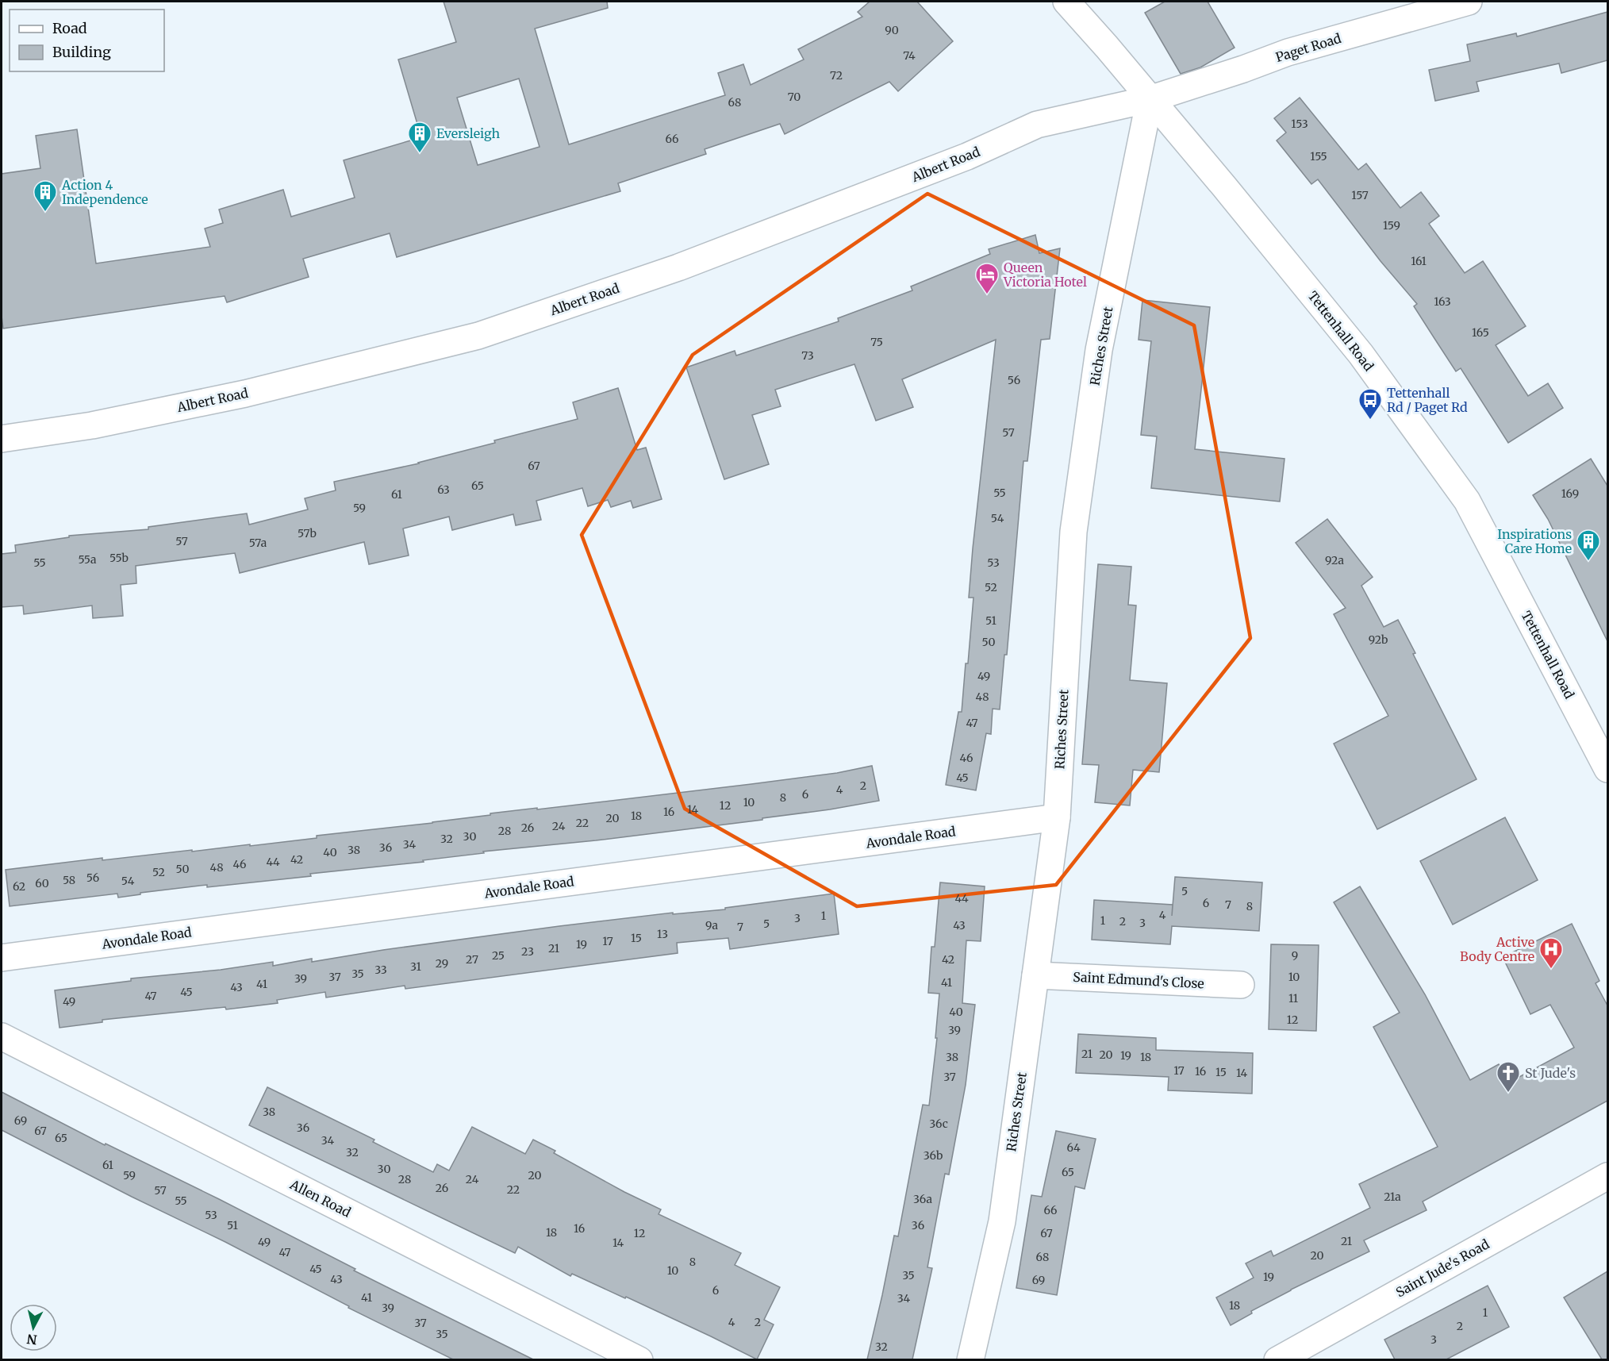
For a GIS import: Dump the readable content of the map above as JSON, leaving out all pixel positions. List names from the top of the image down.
{
  "streets": {
    "main road": [
      "Paget Road",
      "Albert Road",
      "Tettenhall Road",
      "Riches Street",
      "Avondale Road",
      "Saint Edmund's Close",
      "Allen Road",
      "Saint Jude's Road"
    ]
  },
  "crossings": [
    ["Paget Road", "Albert Road"],
    ["Paget Road", "Tettenhall Road"],
    ["Paget Road", "Riches Street"],
    ["Albert Road", "Tettenhall Road"],
    ["Albert Road", "Riches Street"],
    ["Tettenhall Road", "Riches Street"],
    ["Riches Street", "Avondale Road"],
    ["Riches Street", "Saint Edmund's Close"]
  ],
  "places": {
    "building": ["Eversleigh", "Action 4 Independence", "Inspirations Care Home"],
    "hotel": ["Queen Victoria Hotel"],
    "bus stop": ["Tettenhall Rd / Paget Rd"],
    "hospital": ["Active Body Centre"],
    "church": ["St Jude's"]
  },
  "house_numbers": [
    "90",
    "74",
    "72",
    "70",
    "68",
    "153",
    "66",
    "155",
    "157",
    "159",
    "161",
    "163",
    "165",
    "75",
    "73",
    "56",
    "57",
    "67",
    "65",
    "63",
    "55",
    "169",
    "61",
    "59",
    "54",
    "57b",
    "57",
    "57a",
    "55b",
    "55a",
    "92a",
    "55",
    "53",
    "52",
    "51",
    "92b",
    "50",
    "49",
    "48",
    "47",
    "46",
    "45",
    "2",
    "4",
    "6",
    "8",
    "10",
    "12",
    "14",
    "16",
    "18",
    "20",
    "22",
    "24",
    "26",
    "28",
    "30",
    "32",
    "34",
    "36",
    "38",
    "40",
    "42",
    "44",
    "46",
    "48",
    "50",
    "52",
    "56",
    "58",
    "54",
    "60",
    "62",
    "5",
    "44",
    "6",
    "7",
    "8",
    "4",
    "1",
    "3",
    "1",
    "2",
    "3",
    "5",
    "9a",
    "43",
    "7",
    "13",
    "15",
    "17",
    "19",
    "21",
    "23",
    "25",
    "9",
    "27",
    "42",
    "29",
    "31",
    "33",
    "35",
    "37",
    "10",
    "39",
    "41",
    "41",
    "43",
    "45",
    "47",
    "11",
    "49",
    "40",
    "12",
    "39",
    "21",
    "20",
    "19",
    "38",
    "18",
    "17",
    "16",
    "15",
    "14",
    "37",
    "38",
    "69",
    "36c",
    "36",
    "67",
    "65",
    "34",
    "64",
    "32",
    "36b",
    "61",
    "30",
    "65",
    "59",
    "20",
    "28",
    "24",
    "26",
    "22",
    "57",
    "21a",
    "36a",
    "55",
    "66",
    "53",
    "51",
    "36",
    "16",
    "18",
    "12",
    "67",
    "21",
    "49",
    "14",
    "47",
    "20",
    "68",
    "8",
    "45",
    "10",
    "35",
    "19",
    "43",
    "69",
    "6",
    "41",
    "34",
    "18",
    "39",
    "1",
    "4",
    "2",
    "37",
    "2",
    "35",
    "3",
    "32"
  ],
  "legend": ["Road", "Building"],
  "north": "bottom"
}
